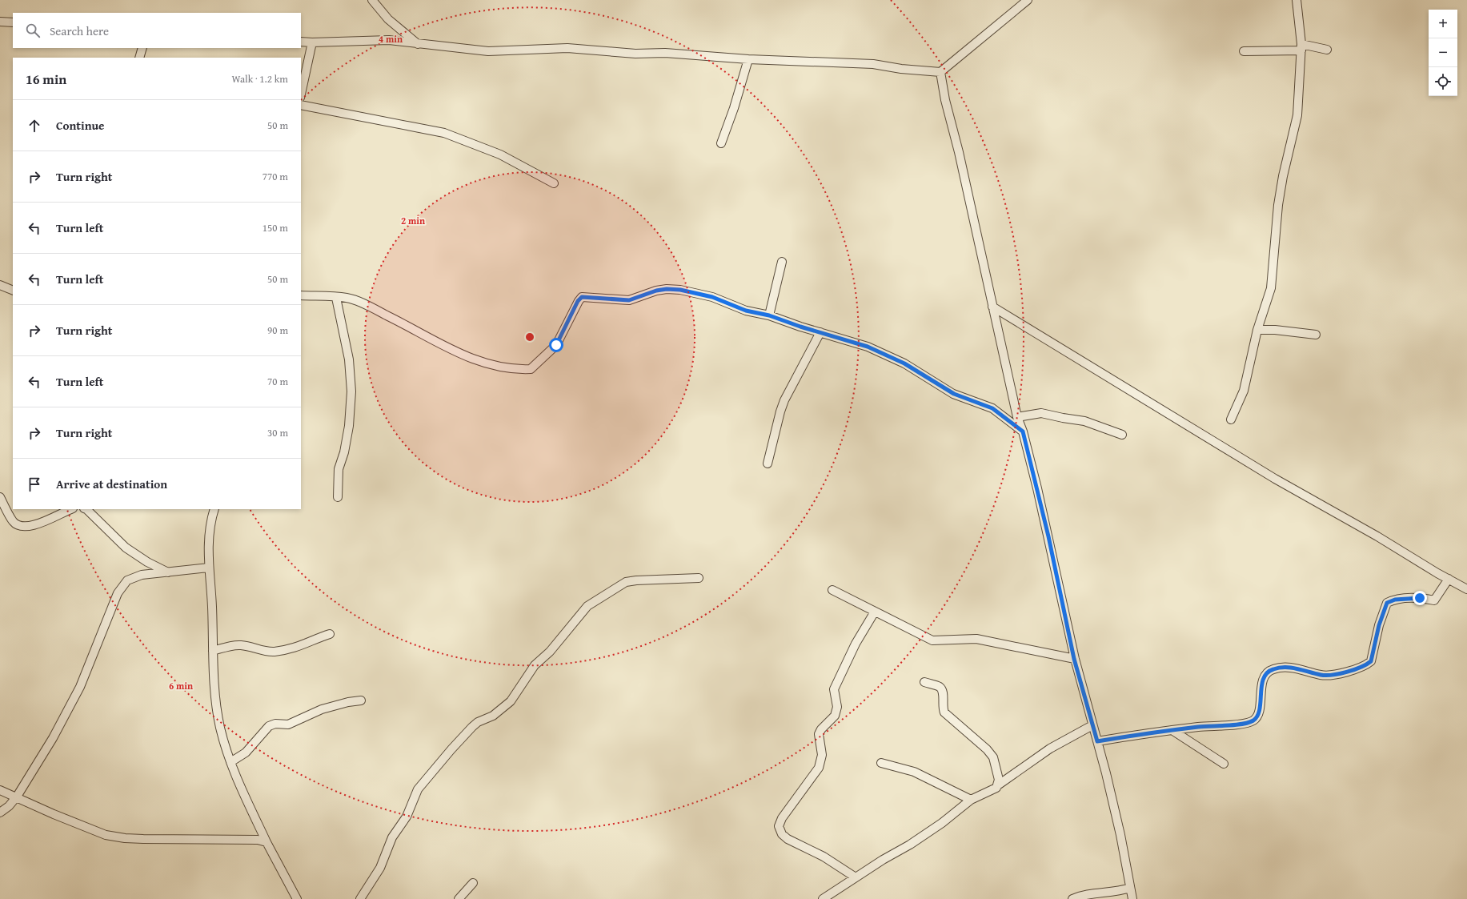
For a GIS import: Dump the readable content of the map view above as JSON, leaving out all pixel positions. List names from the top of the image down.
{
  "page": {
    "map_buttons": ["+", "−"],
    "search": "Search here",
    "heading": ["16 min", "Walk · 1.2 km"],
    "list": [
      ["Continue", "50 m"],
      ["Turn right", "770 m"],
      ["Turn left", "150 m"],
      ["Turn left", "50 m"],
      ["Turn right", "90 m"],
      ["Turn left", "70 m"],
      ["Turn right", "30 m"],
      "Arrive at destination"
    ]
  },
  "rings": ["4 min", "2 min", "6 min"]
}
